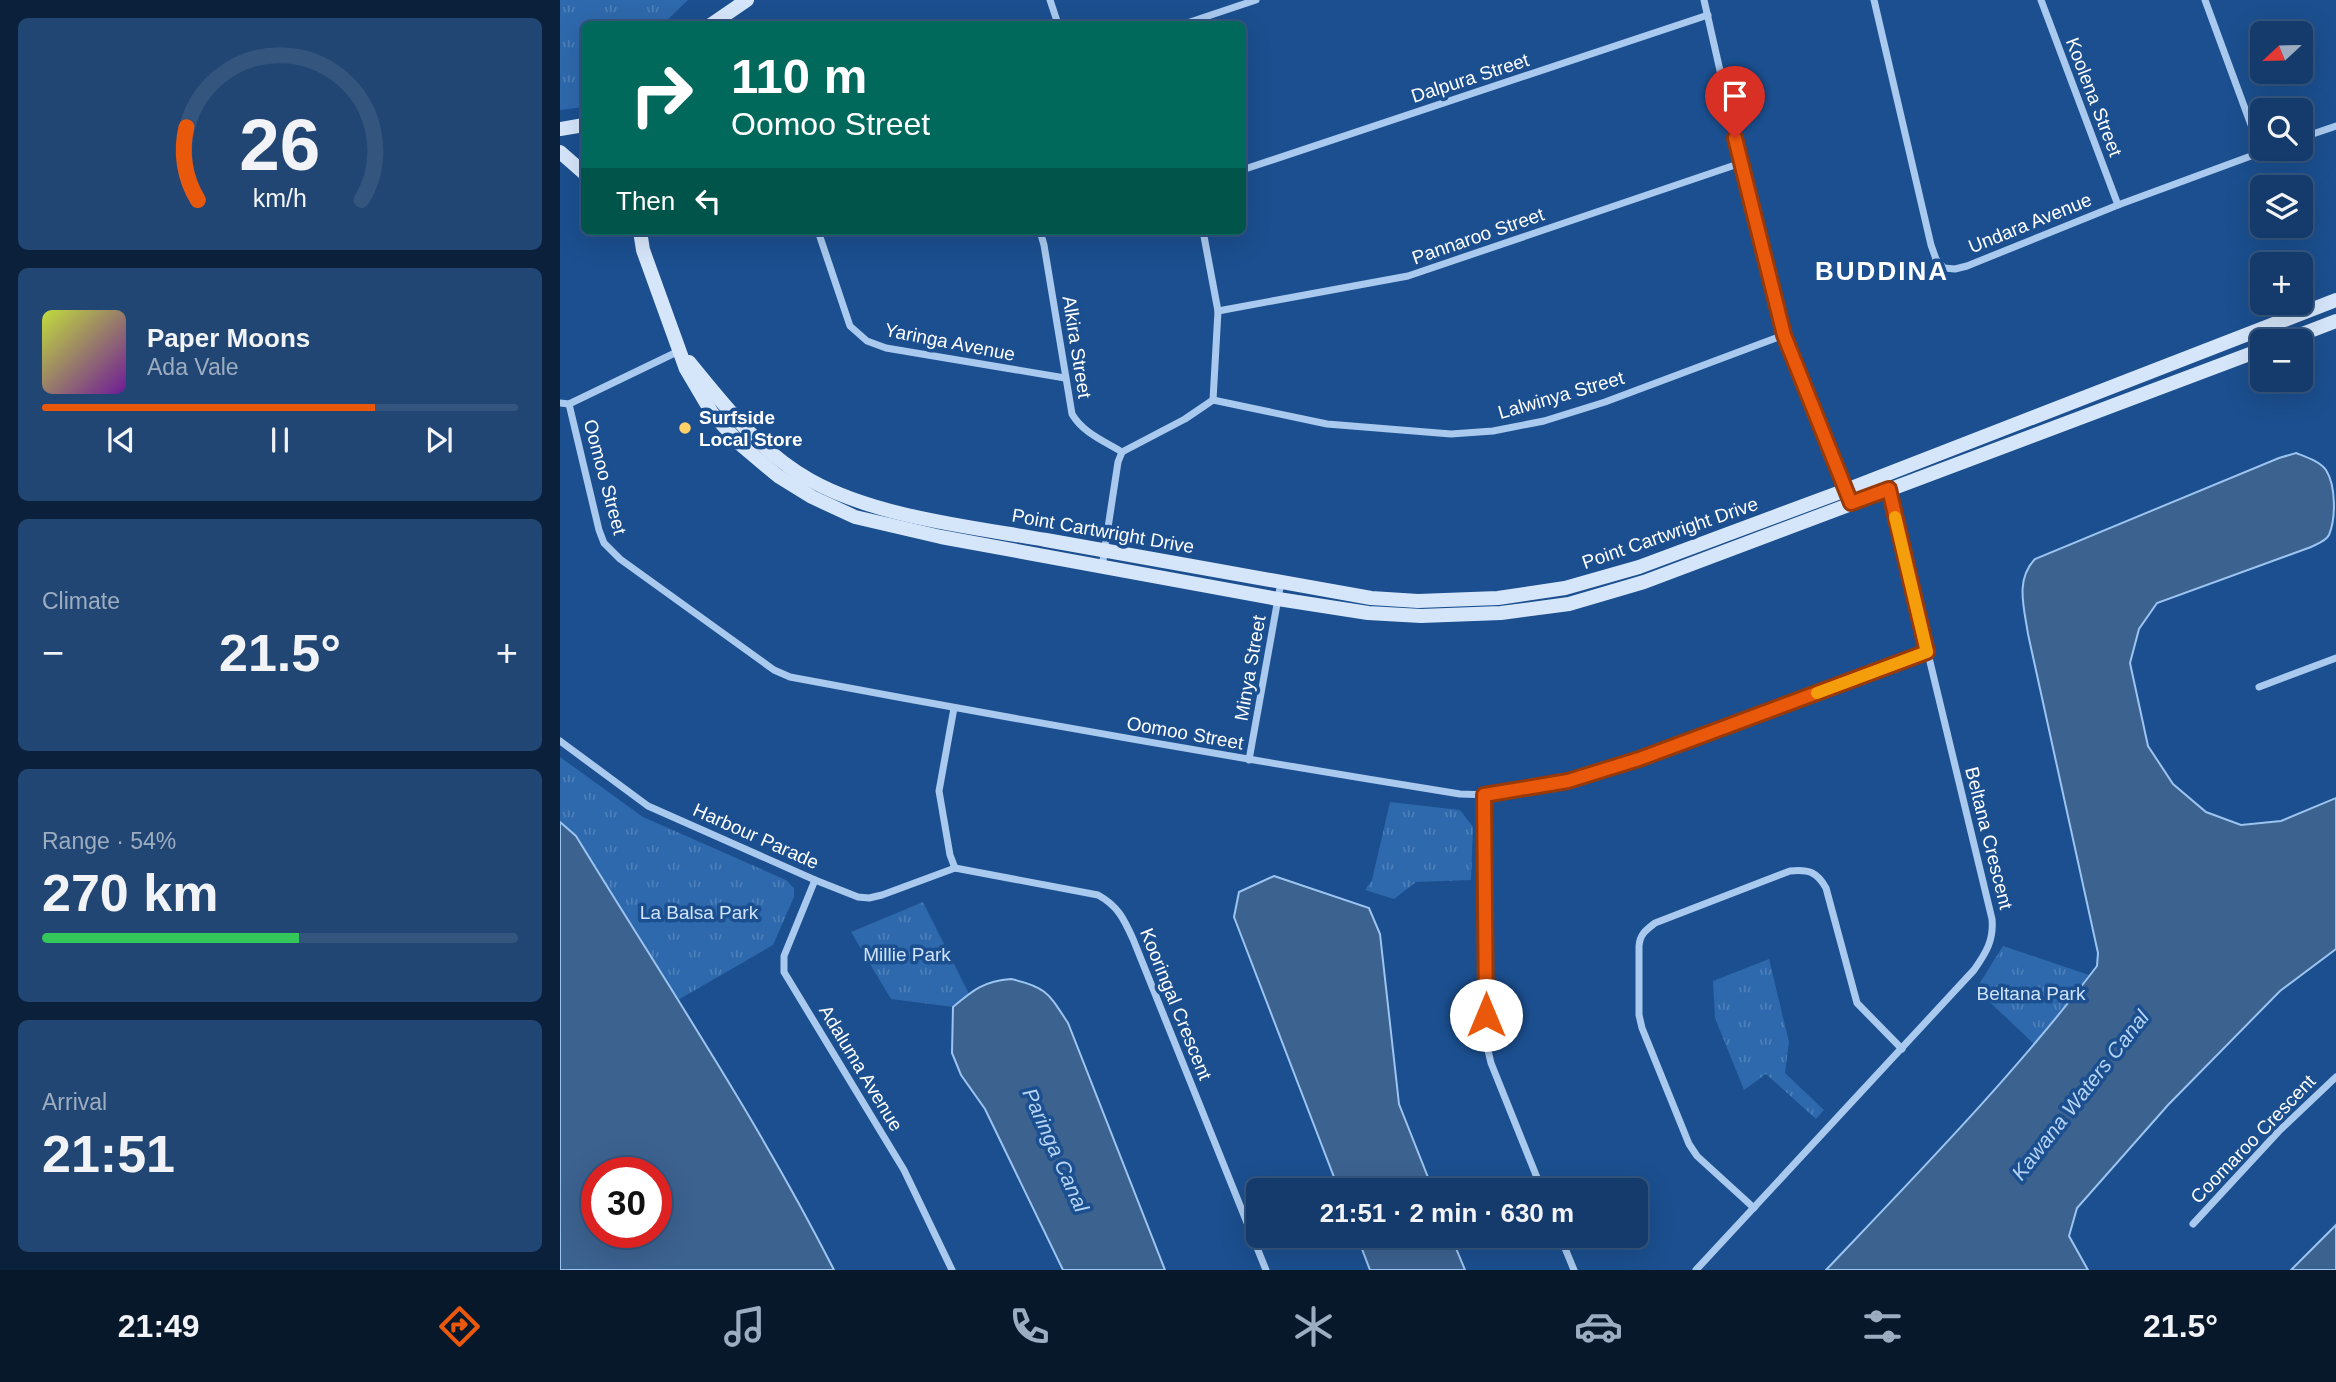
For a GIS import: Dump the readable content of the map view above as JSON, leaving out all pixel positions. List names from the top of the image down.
{
  "streets": {
    "main road": ["Point Cartwright Drive"],
    "street": [
      "Dalpura Street",
      "Koolena Street",
      "Undara Avenue",
      "Pannaroo Street",
      "Yaringa Avenue",
      "Alkira Street",
      "Lalwinya Street",
      "Oomoo Street",
      "Minya Street",
      "Harbour Parade",
      "Beltana Crescent",
      "Kooringal Crescent",
      "Adaluma Avenue",
      "Coomaroo Crescent"
    ]
  },
  "crossings": [
    ["Koolena Street", "Undara Avenue"],
    ["Yaringa Avenue", "Alkira Street"],
    ["Oomoo Street", "Minya Street"],
    ["Oomoo Street", "Beltana Crescent"],
    ["Point Cartwright Drive", "Minya Street"],
    ["Point Cartwright Drive", "Beltana Crescent"],
    ["Harbour Parade", "Kooringal Crescent"],
    ["Harbour Parade", "Adaluma Avenue"]
  ],
  "districts": ["BUDDINA"],
  "water": ["Kawana Waters Canal", "Paringa Canal"],
  "parks": ["La Balsa Park", "Millie Park", "Beltana Park"],
  "places": ["Surfside Local Store"],
  "north": "left",
  "page": {
    "map_buttons": ["+", "−"],
    "turn": ["110 m", "Oomoo Street"],
    "then": "Then",
    "song": ["Paper Moons", "Ada Vale"],
    "tile": [
      "Climate",
      ["Range · 54%", "270 km"],
      ["Arrival", "21:51"]
    ],
    "heat": ["−", "21.5°", "+"],
    "limit": "30",
    "trip": "21:51 · 2 min · 630 m",
    "tabs": ["21:49", "21.5°"],
    "gauge": ["26", "km/h"]
  }
}
